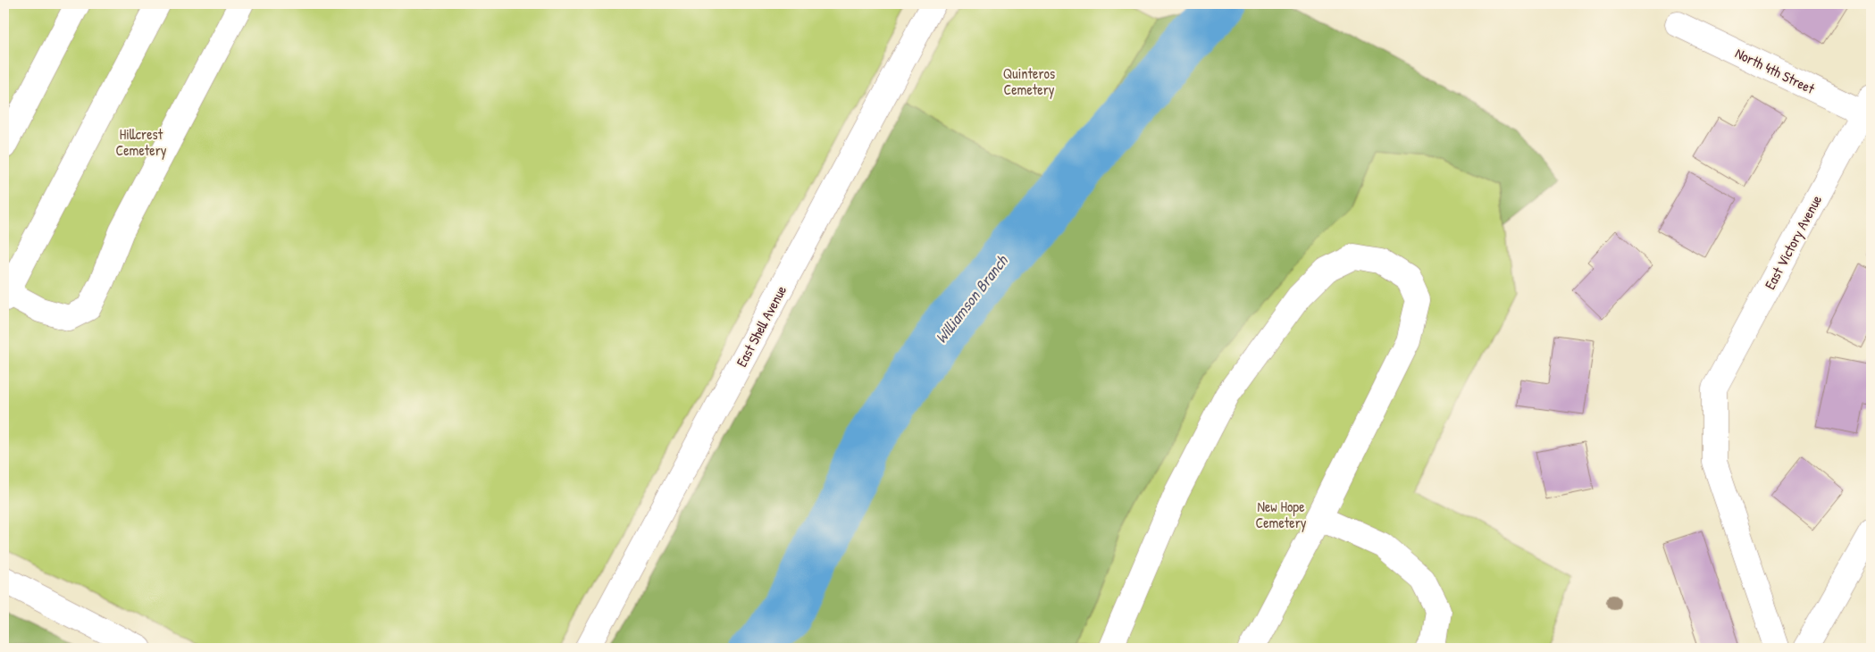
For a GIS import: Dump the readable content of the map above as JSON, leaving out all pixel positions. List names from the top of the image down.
{
  "streets": {
    "street": ["North 4th Street", "East Victory Avenue", "East Shell Avenue"]
  },
  "crossings": [
    ["North 4th Street", "East Victory Avenue"]
  ],
  "water": ["Williamson Branch"],
  "parks": ["Quinteros Cemetery", "Hillcrest Cemetery", "New Hope Cemetery"]
}
